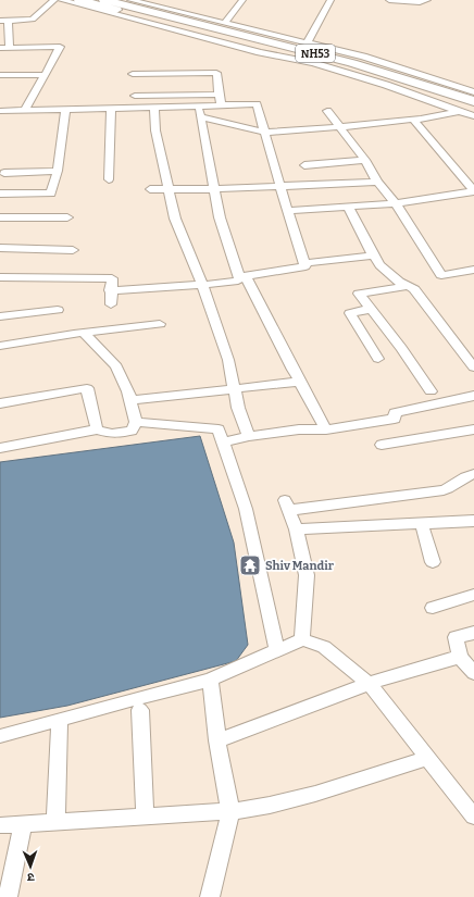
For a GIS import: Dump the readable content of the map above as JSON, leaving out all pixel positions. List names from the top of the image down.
{
  "streets": {
    "highway": ["NH53"]
  },
  "places": {
    "temple": ["Shiv Mandir"]
  },
  "north": "bottom"
}
